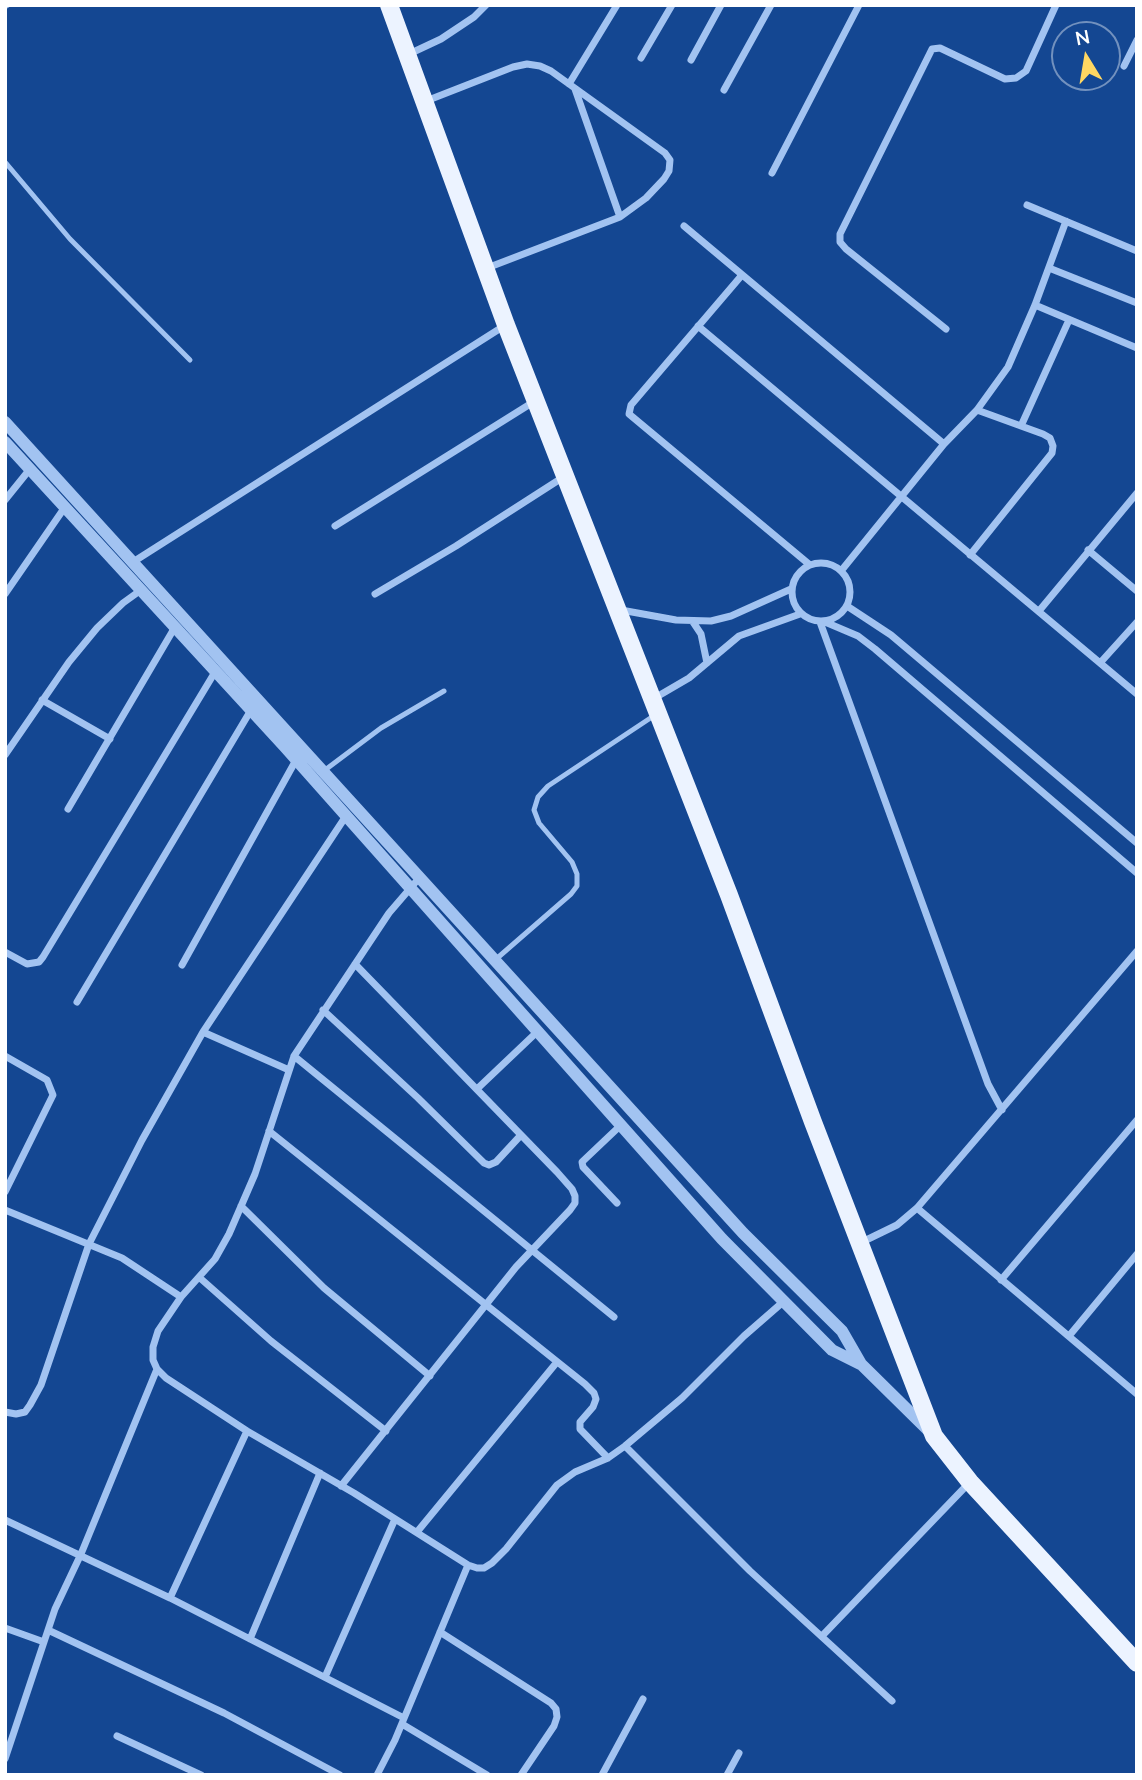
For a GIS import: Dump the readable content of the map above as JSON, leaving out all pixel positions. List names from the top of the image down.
{
  "north": "top"
}
